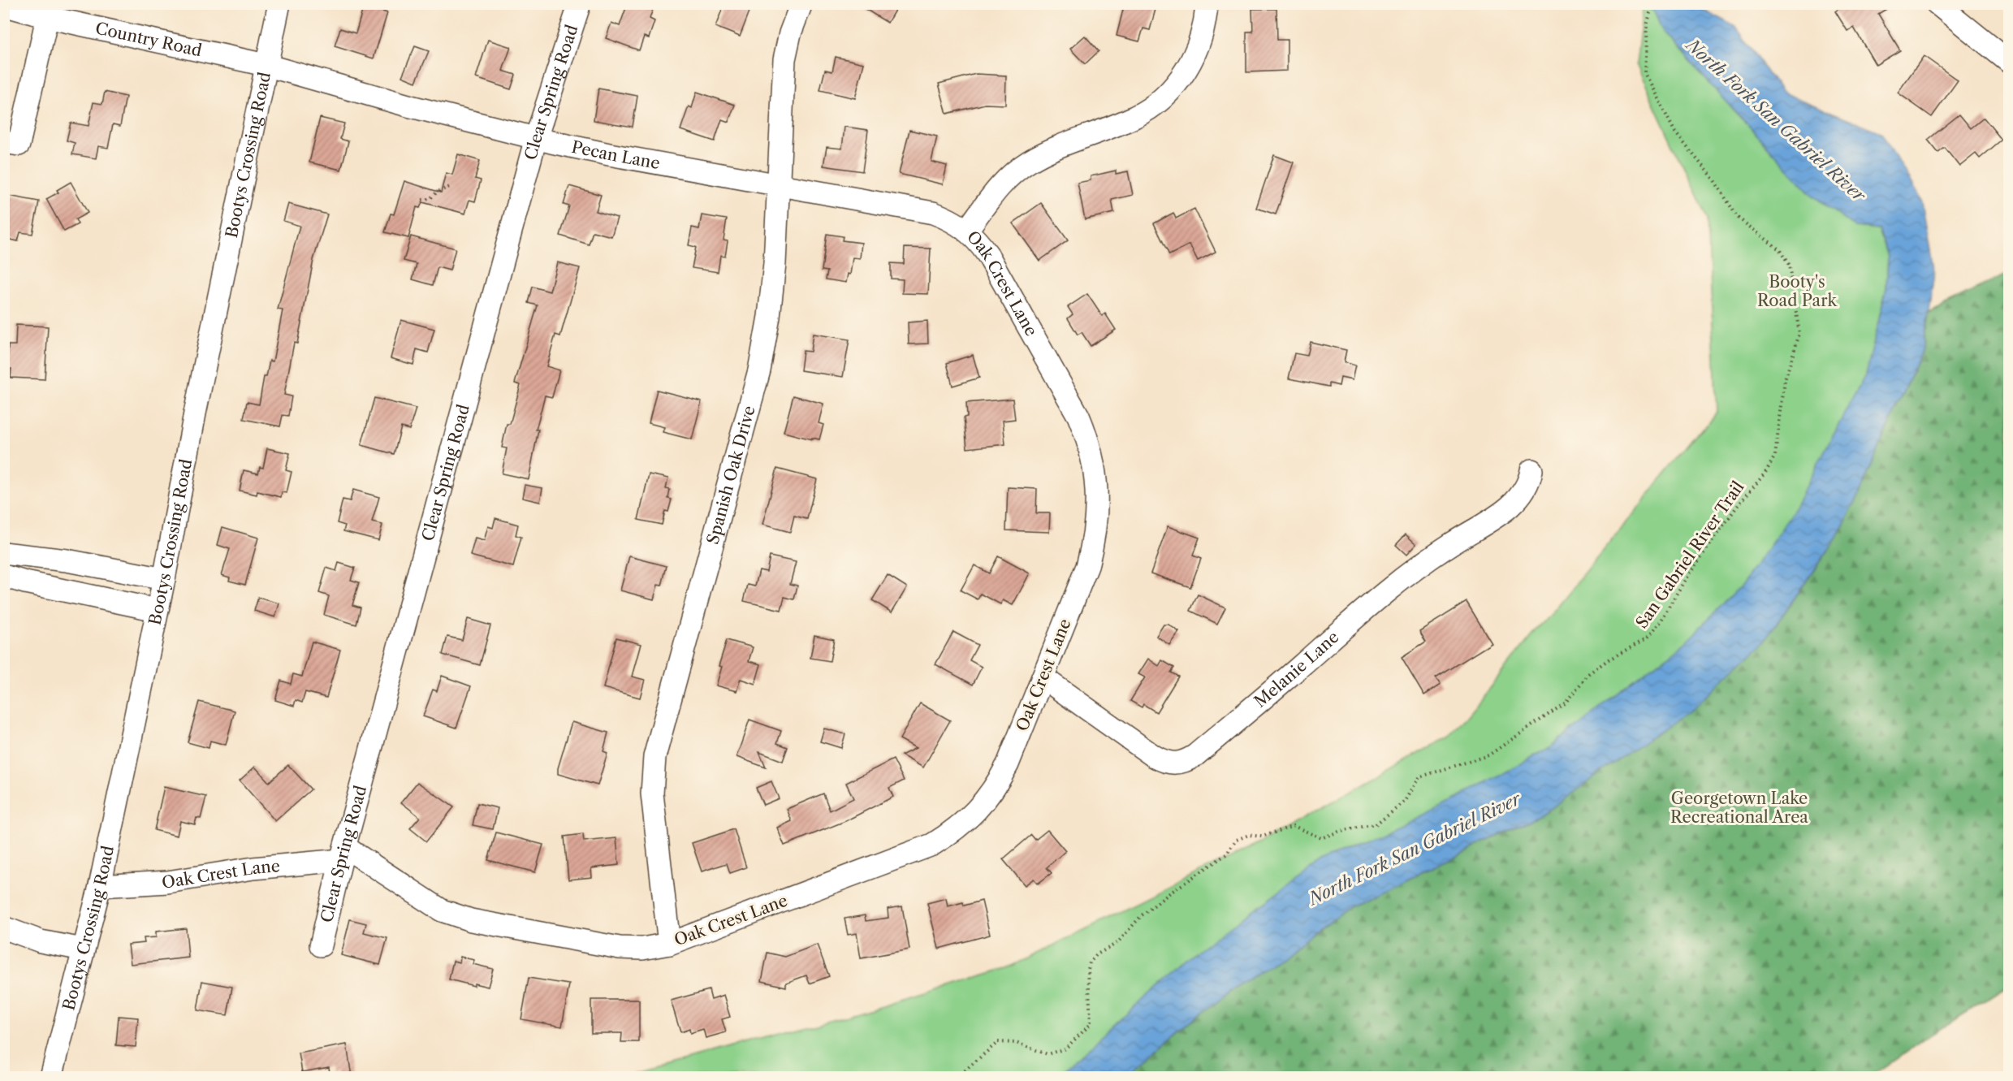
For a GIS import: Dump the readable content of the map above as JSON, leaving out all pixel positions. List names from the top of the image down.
{
  "streets": {
    "street": [
      "Country Road",
      "Clear Spring Road",
      "Bootys Crossing Road",
      "Pecan Lane",
      "Oak Crest Lane",
      "Spanish Oak Drive",
      "Melanie Lane"
    ],
    "path": ["San Gabriel River Trail"]
  },
  "crossings": [
    ["Country Road", "Bootys Crossing Road"],
    ["Country Road", "Pecan Lane"],
    ["Clear Spring Road", "Pecan Lane"],
    ["Clear Spring Road", "Oak Crest Lane"],
    ["Bootys Crossing Road", "Pecan Lane"],
    ["Bootys Crossing Road", "Oak Crest Lane"],
    ["Pecan Lane", "Oak Crest Lane"],
    ["Pecan Lane", "Spanish Oak Drive"],
    ["Oak Crest Lane", "Spanish Oak Drive"],
    ["Oak Crest Lane", "Melanie Lane"]
  ],
  "water": ["North Fork San Gabriel River"],
  "parks": ["Booty's Road Park", "Georgetown Lake Recreational Area"]
}
